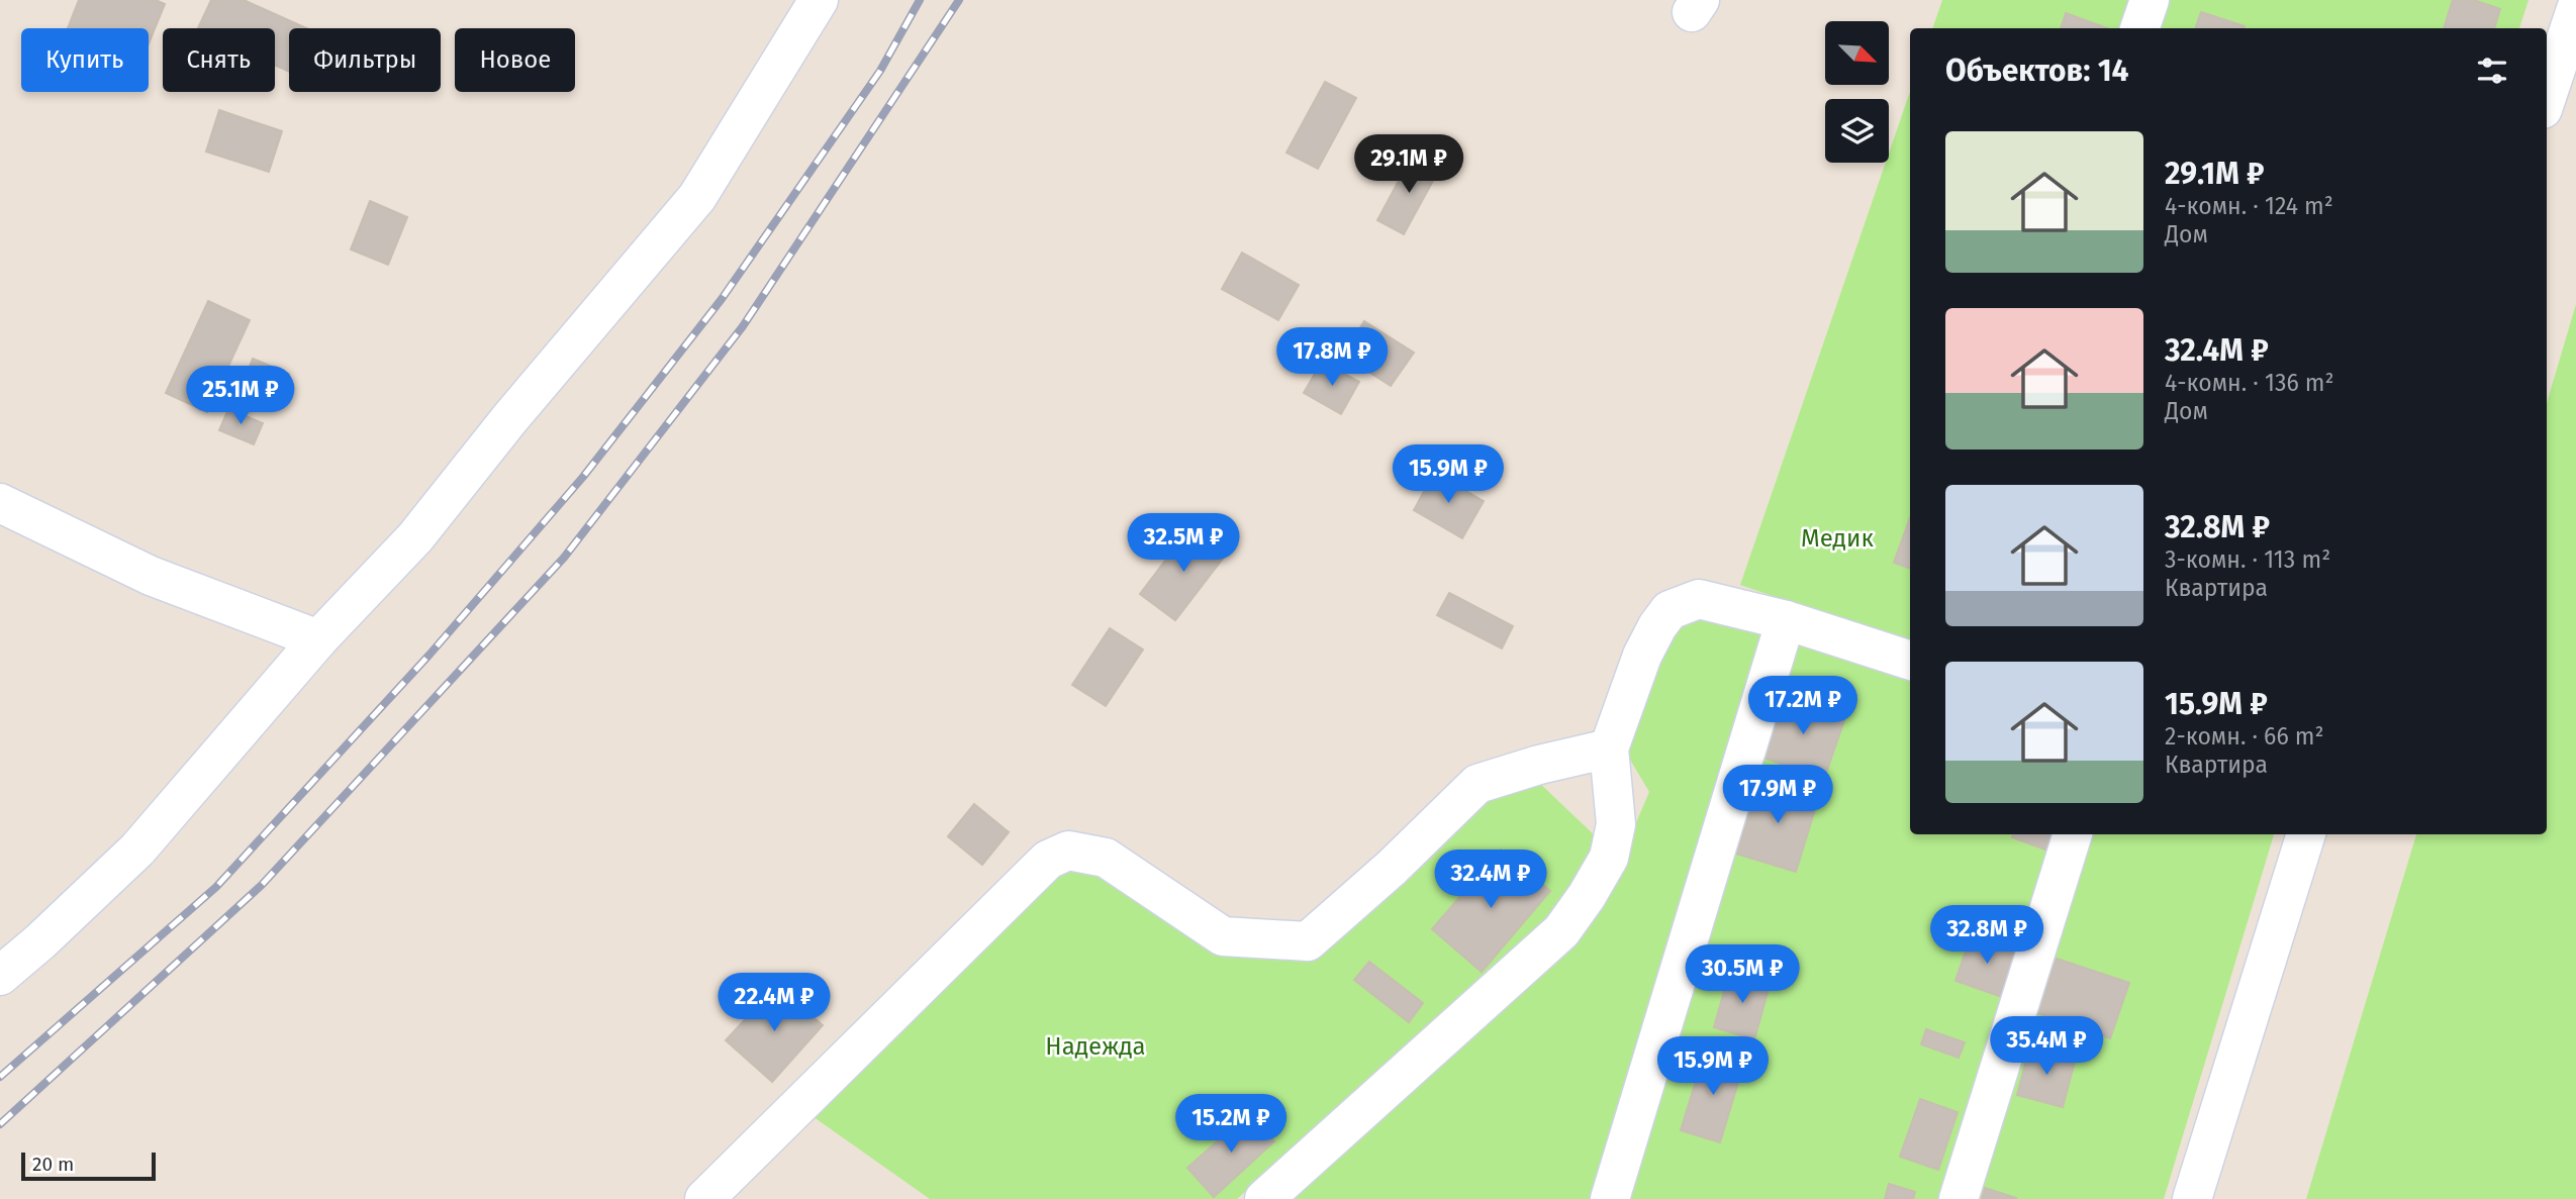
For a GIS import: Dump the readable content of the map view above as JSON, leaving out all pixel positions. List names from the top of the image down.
{
  "parks": ["Медик", "Надежда"],
  "scale_bar": "20 m",
  "north": "bottom right",
  "page": {
    "chip": [
      "Купить",
      "Снять",
      "Фильтры",
      "Новое"
    ],
    "heading": "Объектов: 14",
    "list": [
      {
        "name": "29.1M ₽",
        "note": "4-комн. · 124 m² · Дом"
      },
      {
        "name": "32.4M ₽",
        "note": "4-комн. · 136 m² · Дом"
      },
      {
        "name": "32.8M ₽",
        "note": "3-комн. · 113 m² · Квартира"
      },
      {
        "name": "15.9M ₽",
        "note": "2-комн. · 66 m² · Квартира"
      }
    ],
    "price": [
      "29.1M ₽",
      "17.8M ₽",
      "25.1M ₽",
      "15.9M ₽",
      "32.5M ₽",
      "17.2M ₽",
      "17.9M ₽",
      "32.4M ₽",
      "32.8M ₽",
      "30.5M ₽",
      "22.4M ₽",
      "35.4M ₽",
      "15.9M ₽",
      "15.2M ₽"
    ],
    "scale": "20 m"
  }
}
